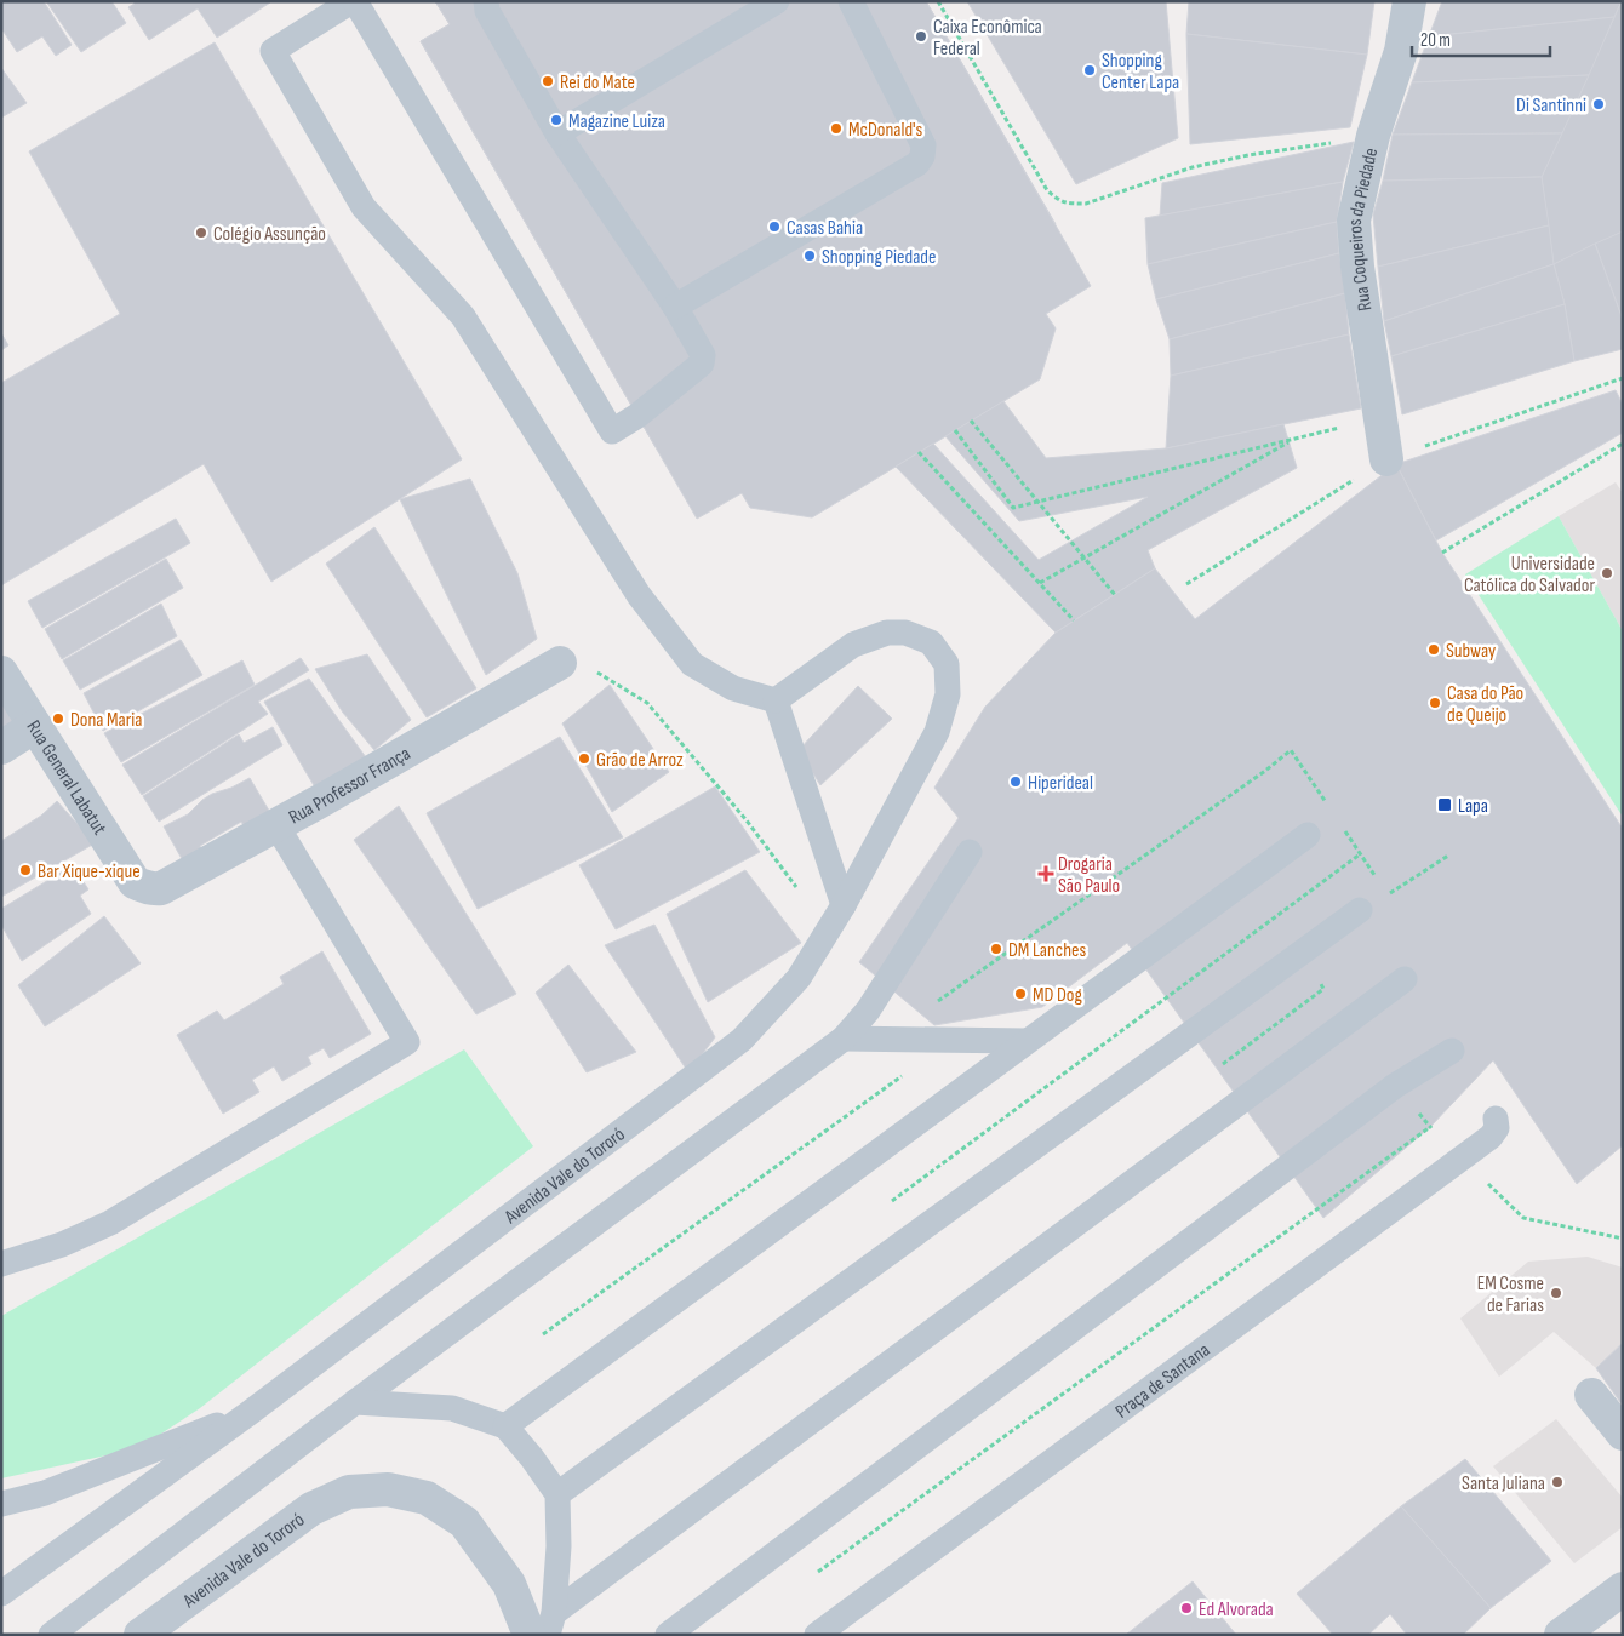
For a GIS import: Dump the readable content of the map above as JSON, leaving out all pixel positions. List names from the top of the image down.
{
  "streets": {
    "street": [
      "Rua Coqueiros da Piedade",
      "Rua General Labatut",
      "Rua Professor França",
      "Avenida Vale do Tororó"
    ],
    "lane": ["Praça de Santana"]
  },
  "crossings": [
    ["Rua General Labatut", "Rua Professor França"]
  ],
  "places": {
    "other": [
      "Caixa Econômica Federal",
      "Shopping Center Lapa",
      "Rei do Mate",
      "Di Santinni",
      "Magazine Luiza",
      "McDonald's",
      "Casas Bahia",
      "Colégio Assunção",
      "Shopping Piedade",
      "Universidade Católica do Salvador",
      "Subway",
      "Casa do Pão de Queijo",
      "Dona Maria",
      "Grão de Arroz",
      "Hiperideal",
      "Bar Xique-xique",
      "DM Lanches",
      "MD Dog",
      "EM Cosme de Farias",
      "Santa Juliana",
      "Ed Alvorada"
    ],
    "transit": ["Lapa"],
    "health": ["Drogaria São Paulo"]
  },
  "scale_bar": "20 m"
}
